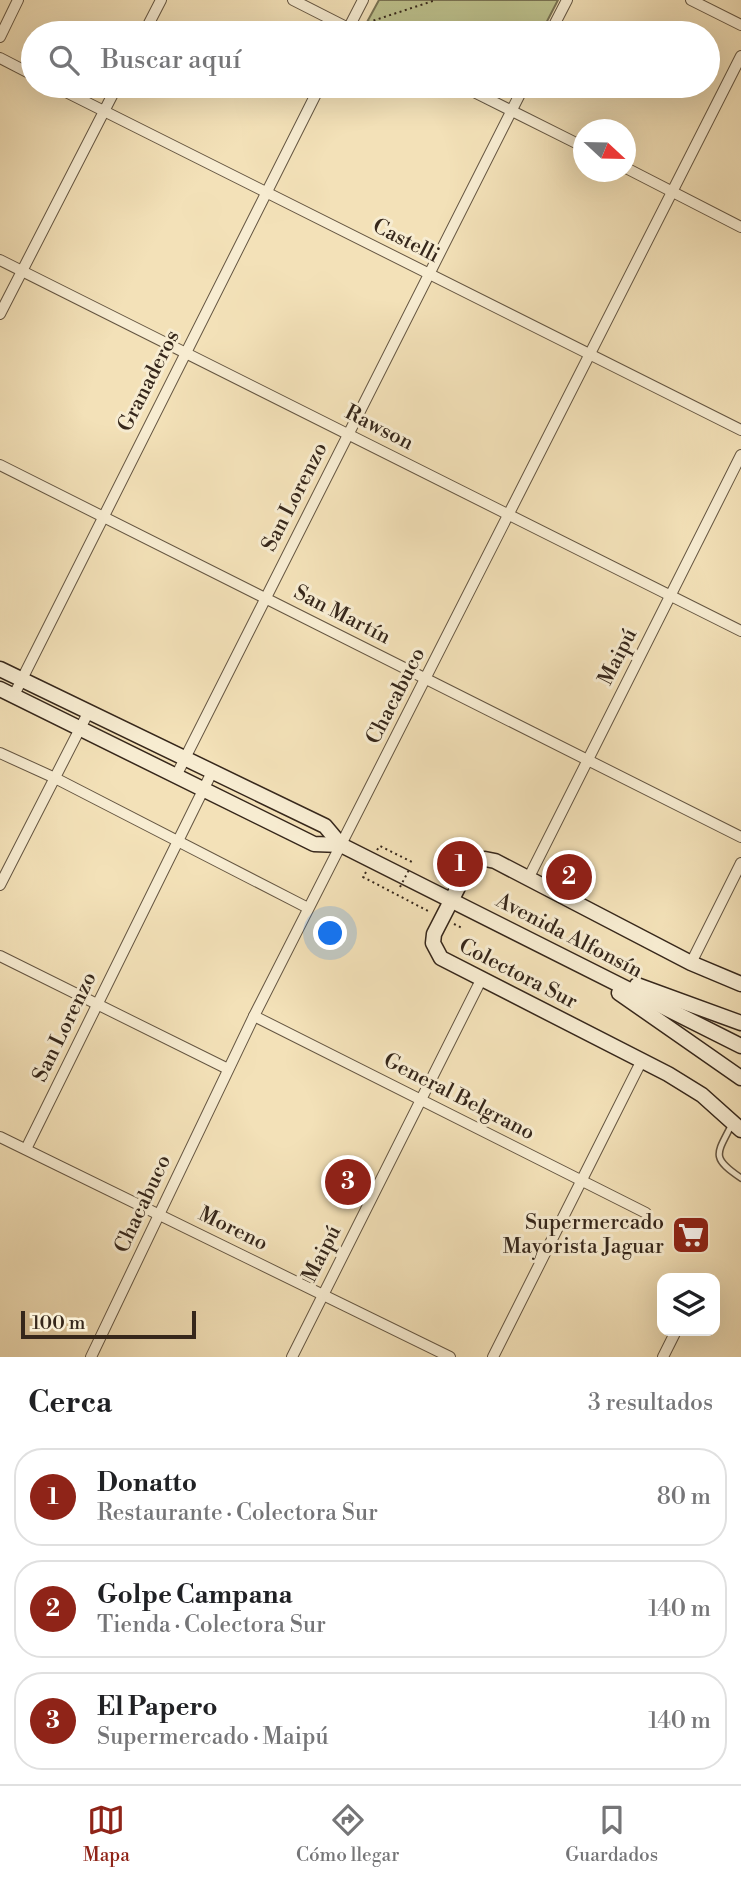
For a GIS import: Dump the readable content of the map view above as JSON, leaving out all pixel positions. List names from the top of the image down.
{
  "streets": {
    "main road": ["Avenida Alfonsín", "Colectora Sur"],
    "street": [
      "Castelli",
      "Granaderos",
      "Rawson",
      "San Lorenzo",
      "San Martín",
      "Maipú",
      "Chacabuco",
      "General Belgrano",
      "Moreno"
    ]
  },
  "crossings": [
    ["Castelli", "Granaderos"],
    ["Castelli", "San Lorenzo"],
    ["Castelli", "Chacabuco"],
    ["Granaderos", "Rawson"],
    ["Granaderos", "San Martín"],
    ["Granaderos", "Avenida Alfonsín"],
    ["Rawson", "San Lorenzo"],
    ["Rawson", "Maipú"],
    ["Rawson", "Chacabuco"],
    ["San Lorenzo", "San Martín"],
    ["San Lorenzo", "Avenida Alfonsín"],
    ["San Lorenzo", "Moreno"],
    ["San Martín", "Maipú"],
    ["San Martín", "Chacabuco"],
    ["Maipú", "Colectora Sur"],
    ["Maipú", "General Belgrano"],
    ["Maipú", "Moreno"],
    ["Chacabuco", "Avenida Alfonsín"],
    ["Chacabuco", "General Belgrano"],
    ["Chacabuco", "Moreno"],
    ["Avenida Alfonsín", "Colectora Sur"]
  ],
  "places": {
    "supermarket": ["Supermercado Mayorista Jaguar"]
  },
  "scale_bar": "100 m",
  "north": "right",
  "page": {
    "search": "Buscar aquí",
    "pins": ["1", "2", "3"],
    "scale": "100 m",
    "heading": ["Cerca", "3 resultados"],
    "list": [
      {
        "mark": "1",
        "name": "Donatto",
        "note": "Restaurante · Colectora Sur",
        "value": "80 m"
      },
      {
        "mark": "2",
        "name": "Golpe Campana",
        "note": "Tienda · Colectora Sur",
        "value": "140 m"
      },
      {
        "mark": "3",
        "name": "El Papero",
        "note": "Supermercado · Maipú",
        "value": "140 m"
      }
    ],
    "nav": ["Mapa", "Cómo llegar", "Guardados"]
  }
}
